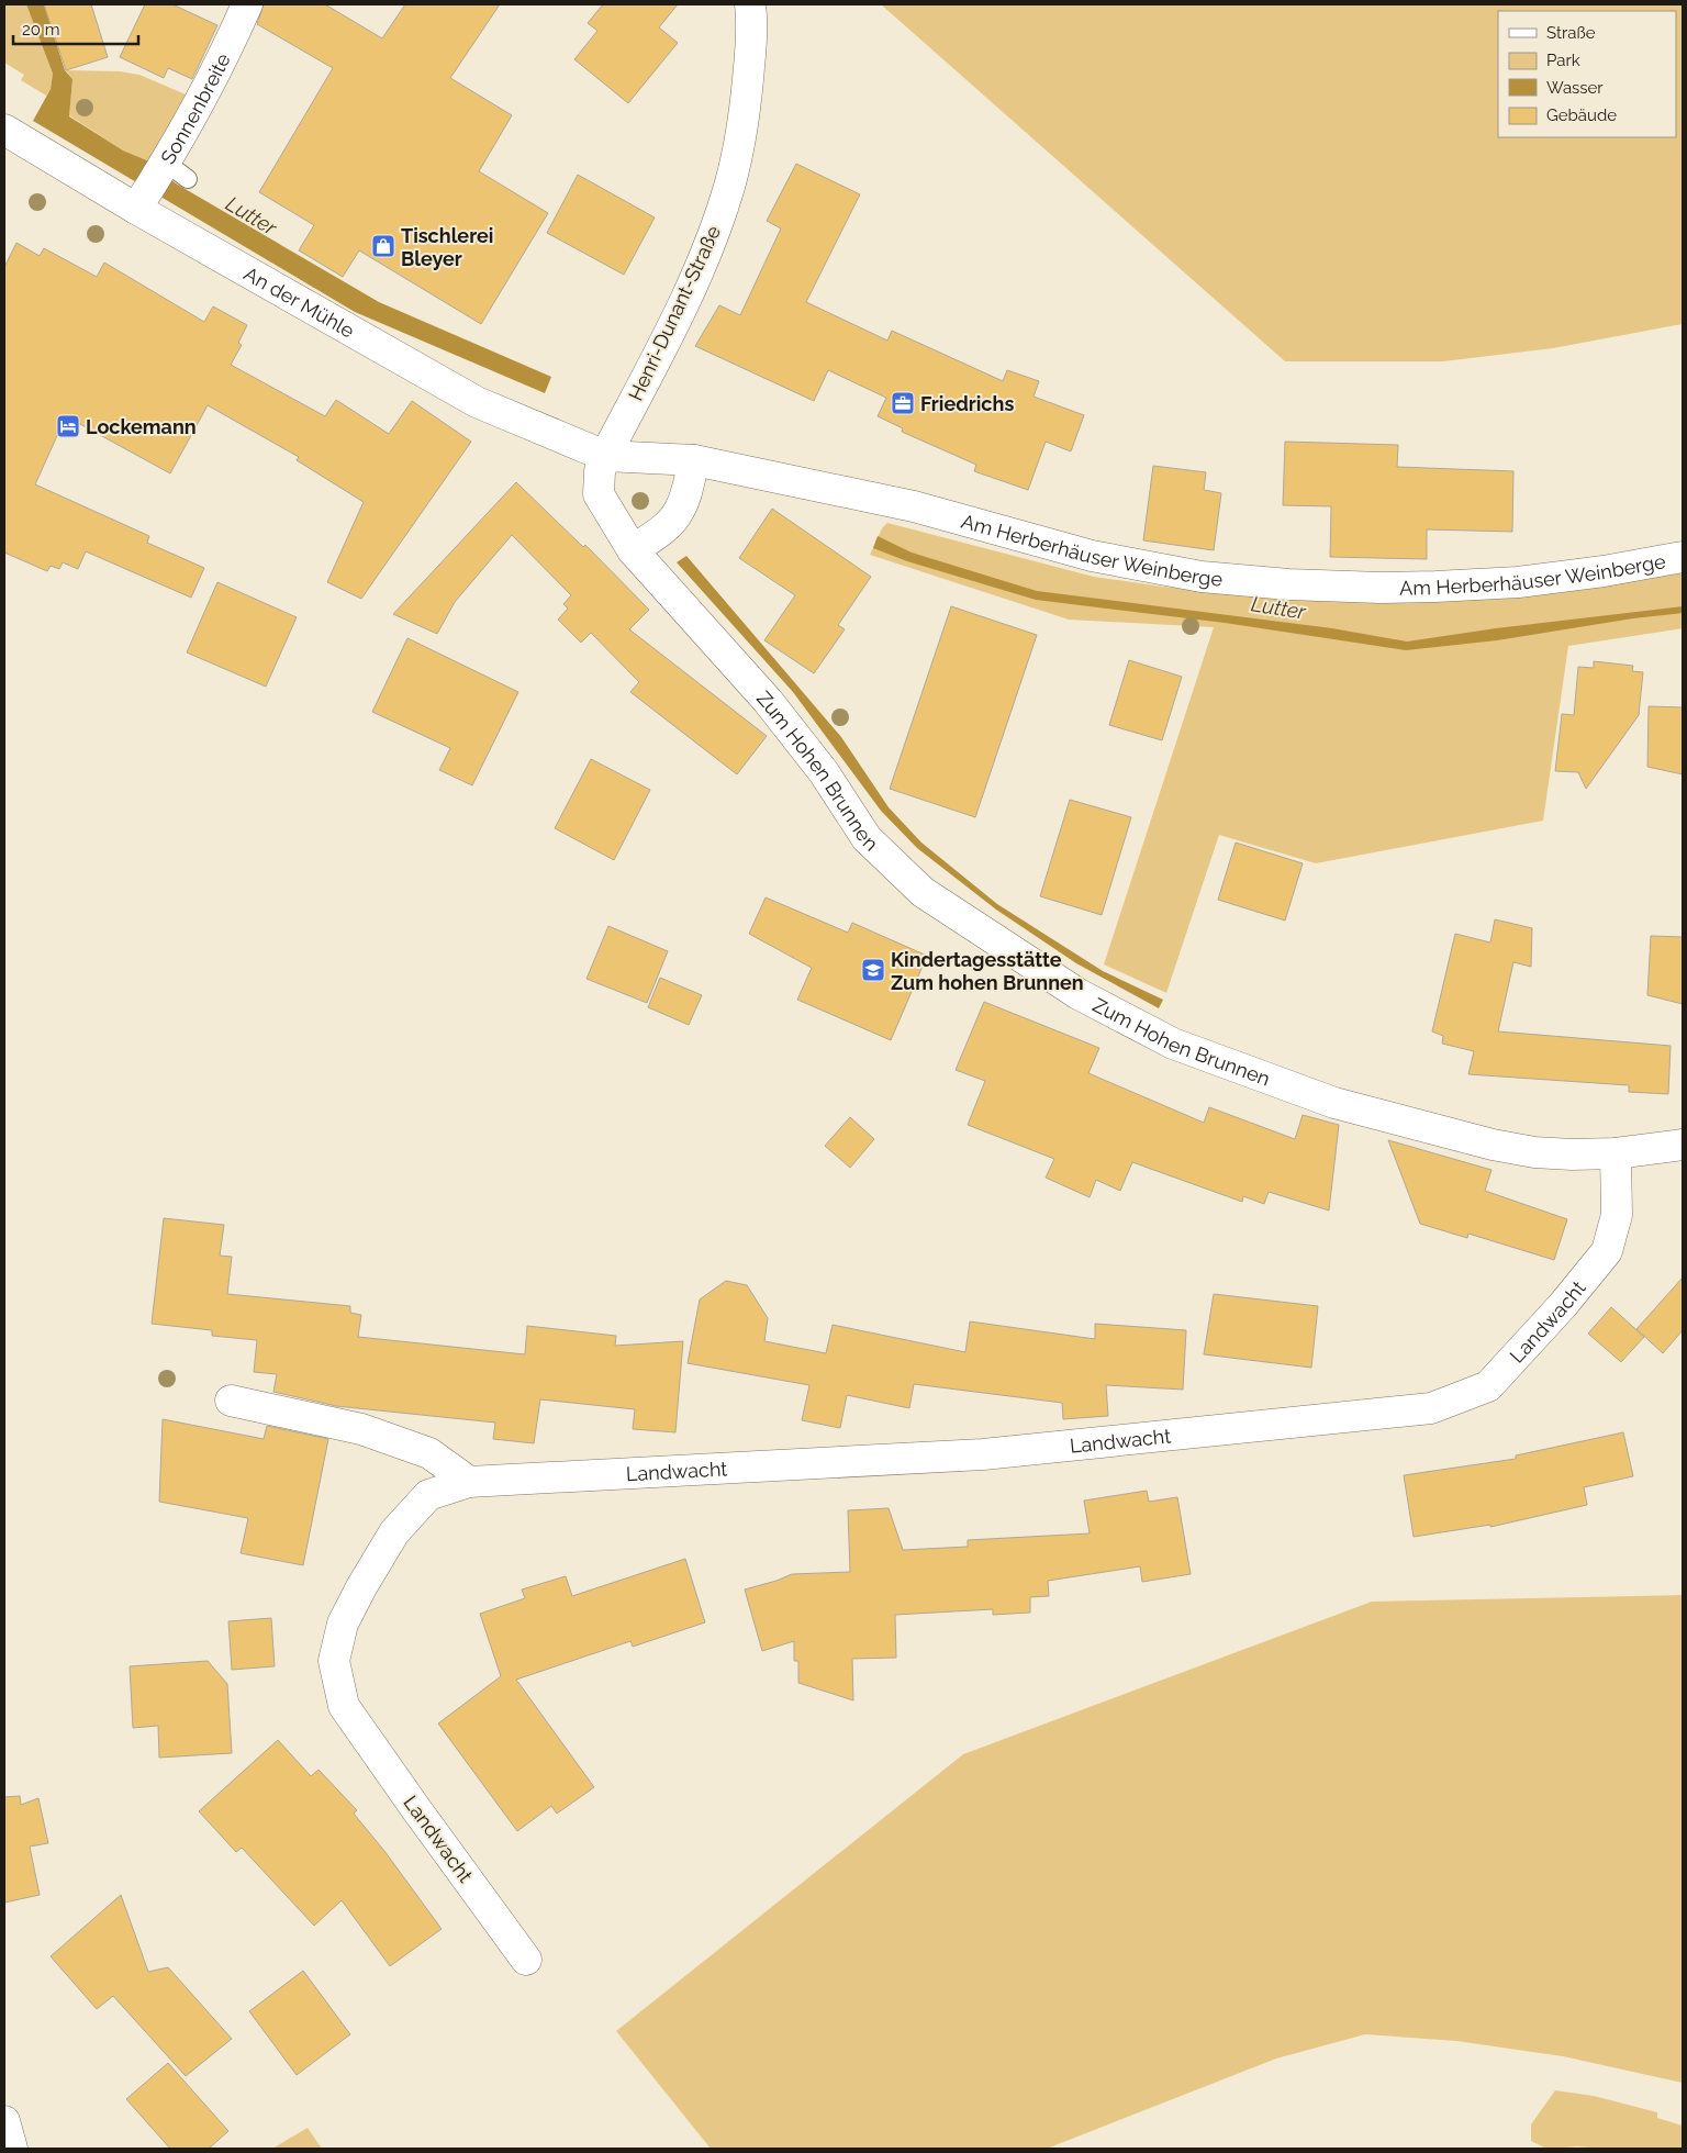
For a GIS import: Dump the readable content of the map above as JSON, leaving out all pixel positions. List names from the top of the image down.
{
  "streets": {
    "street": [
      "Sonnenbreite",
      "An der Mühle",
      "Henri-Dunant-Straße",
      "Am Herberhäuser Weinberge",
      "Zum Hohen Brunnen",
      "Landwacht"
    ]
  },
  "crossings": [
    ["Sonnenbreite", "An der Mühle"],
    ["An der Mühle", "Henri-Dunant-Straße"],
    ["An der Mühle", "Am Herberhäuser Weinberge"],
    ["An der Mühle", "Zum Hohen Brunnen"],
    ["Henri-Dunant-Straße", "Am Herberhäuser Weinberge"],
    ["Henri-Dunant-Straße", "Zum Hohen Brunnen"],
    ["Am Herberhäuser Weinberge", "Zum Hohen Brunnen"],
    ["Zum Hohen Brunnen", "Landwacht"]
  ],
  "water": ["Lutter"],
  "places": {
    "shop": ["Tischlerei Bleyer"],
    "office": ["Friedrichs"],
    "hotel": ["Lockemann"],
    "school or university": ["Kindertagesstätte Zum hohen Brunnen"]
  },
  "legend": [
    "Straße",
    "Park",
    "Wasser",
    "Gebäude"
  ],
  "scale_bar": "20 m"
}
